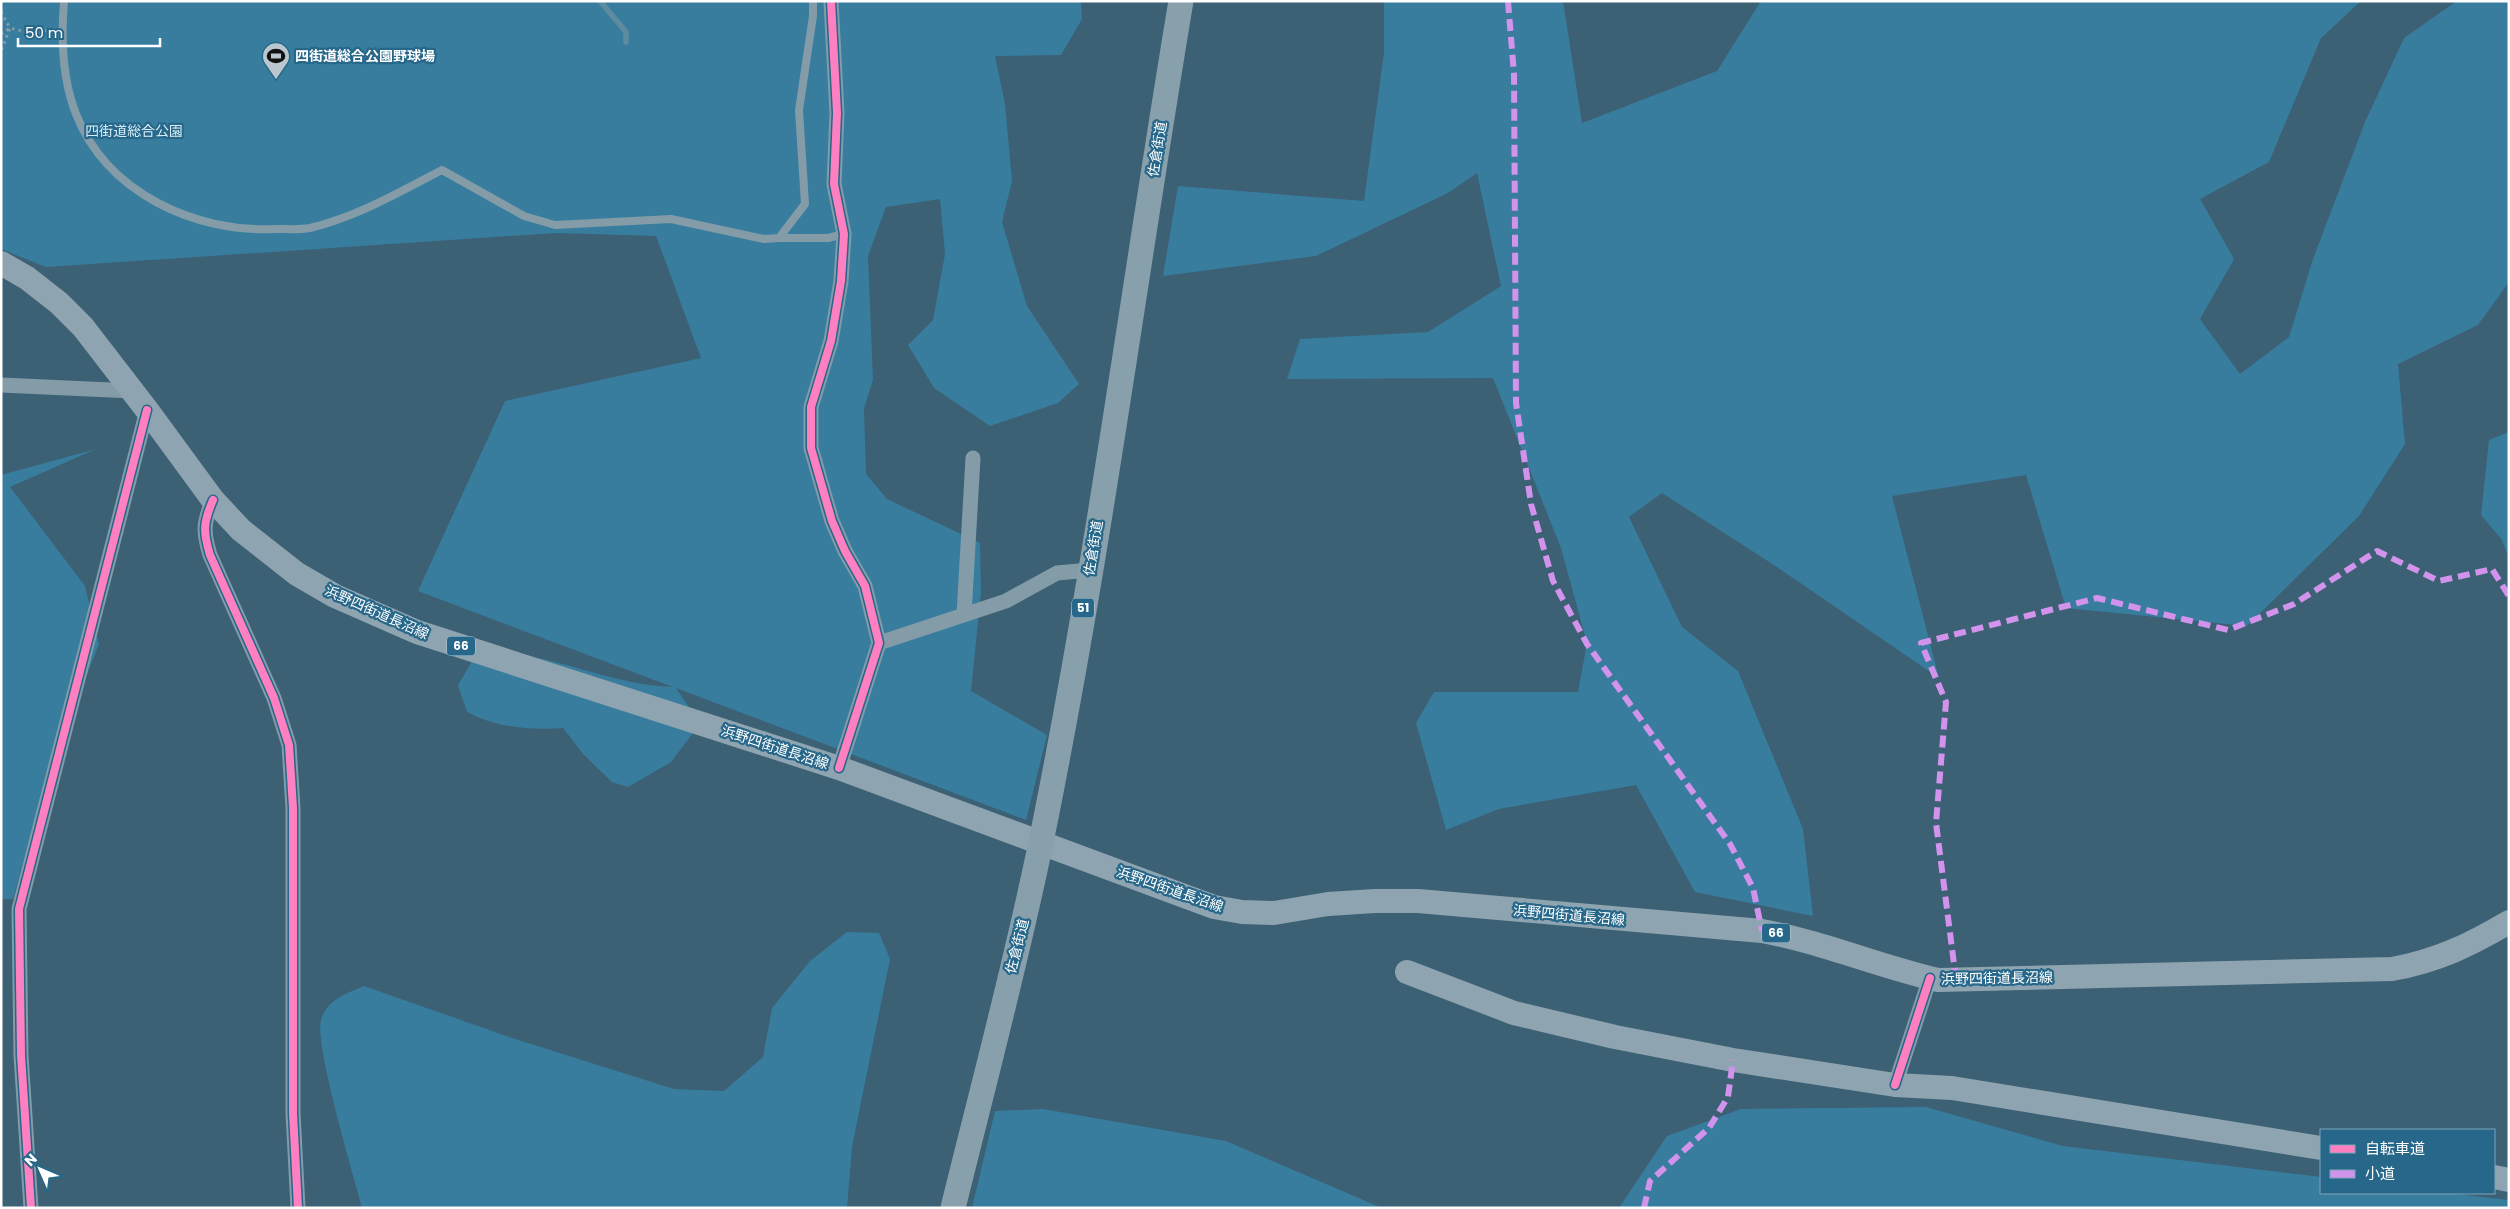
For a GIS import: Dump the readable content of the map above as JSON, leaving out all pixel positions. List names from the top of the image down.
{
  "streets": {
    "highway": ["佐倉街道", "51"],
    "main road": ["浜野四街道長沼線", "66"]
  },
  "crossings": [
    ["佐倉街道", "浜野四街道長沼線"]
  ],
  "parks": ["四街道総合公園"],
  "places": {
    "sports": ["四街道総合公園野球場"]
  },
  "legend": ["自転車道", "小道"],
  "scale_bar": "50 m",
  "north": "top left"
}
